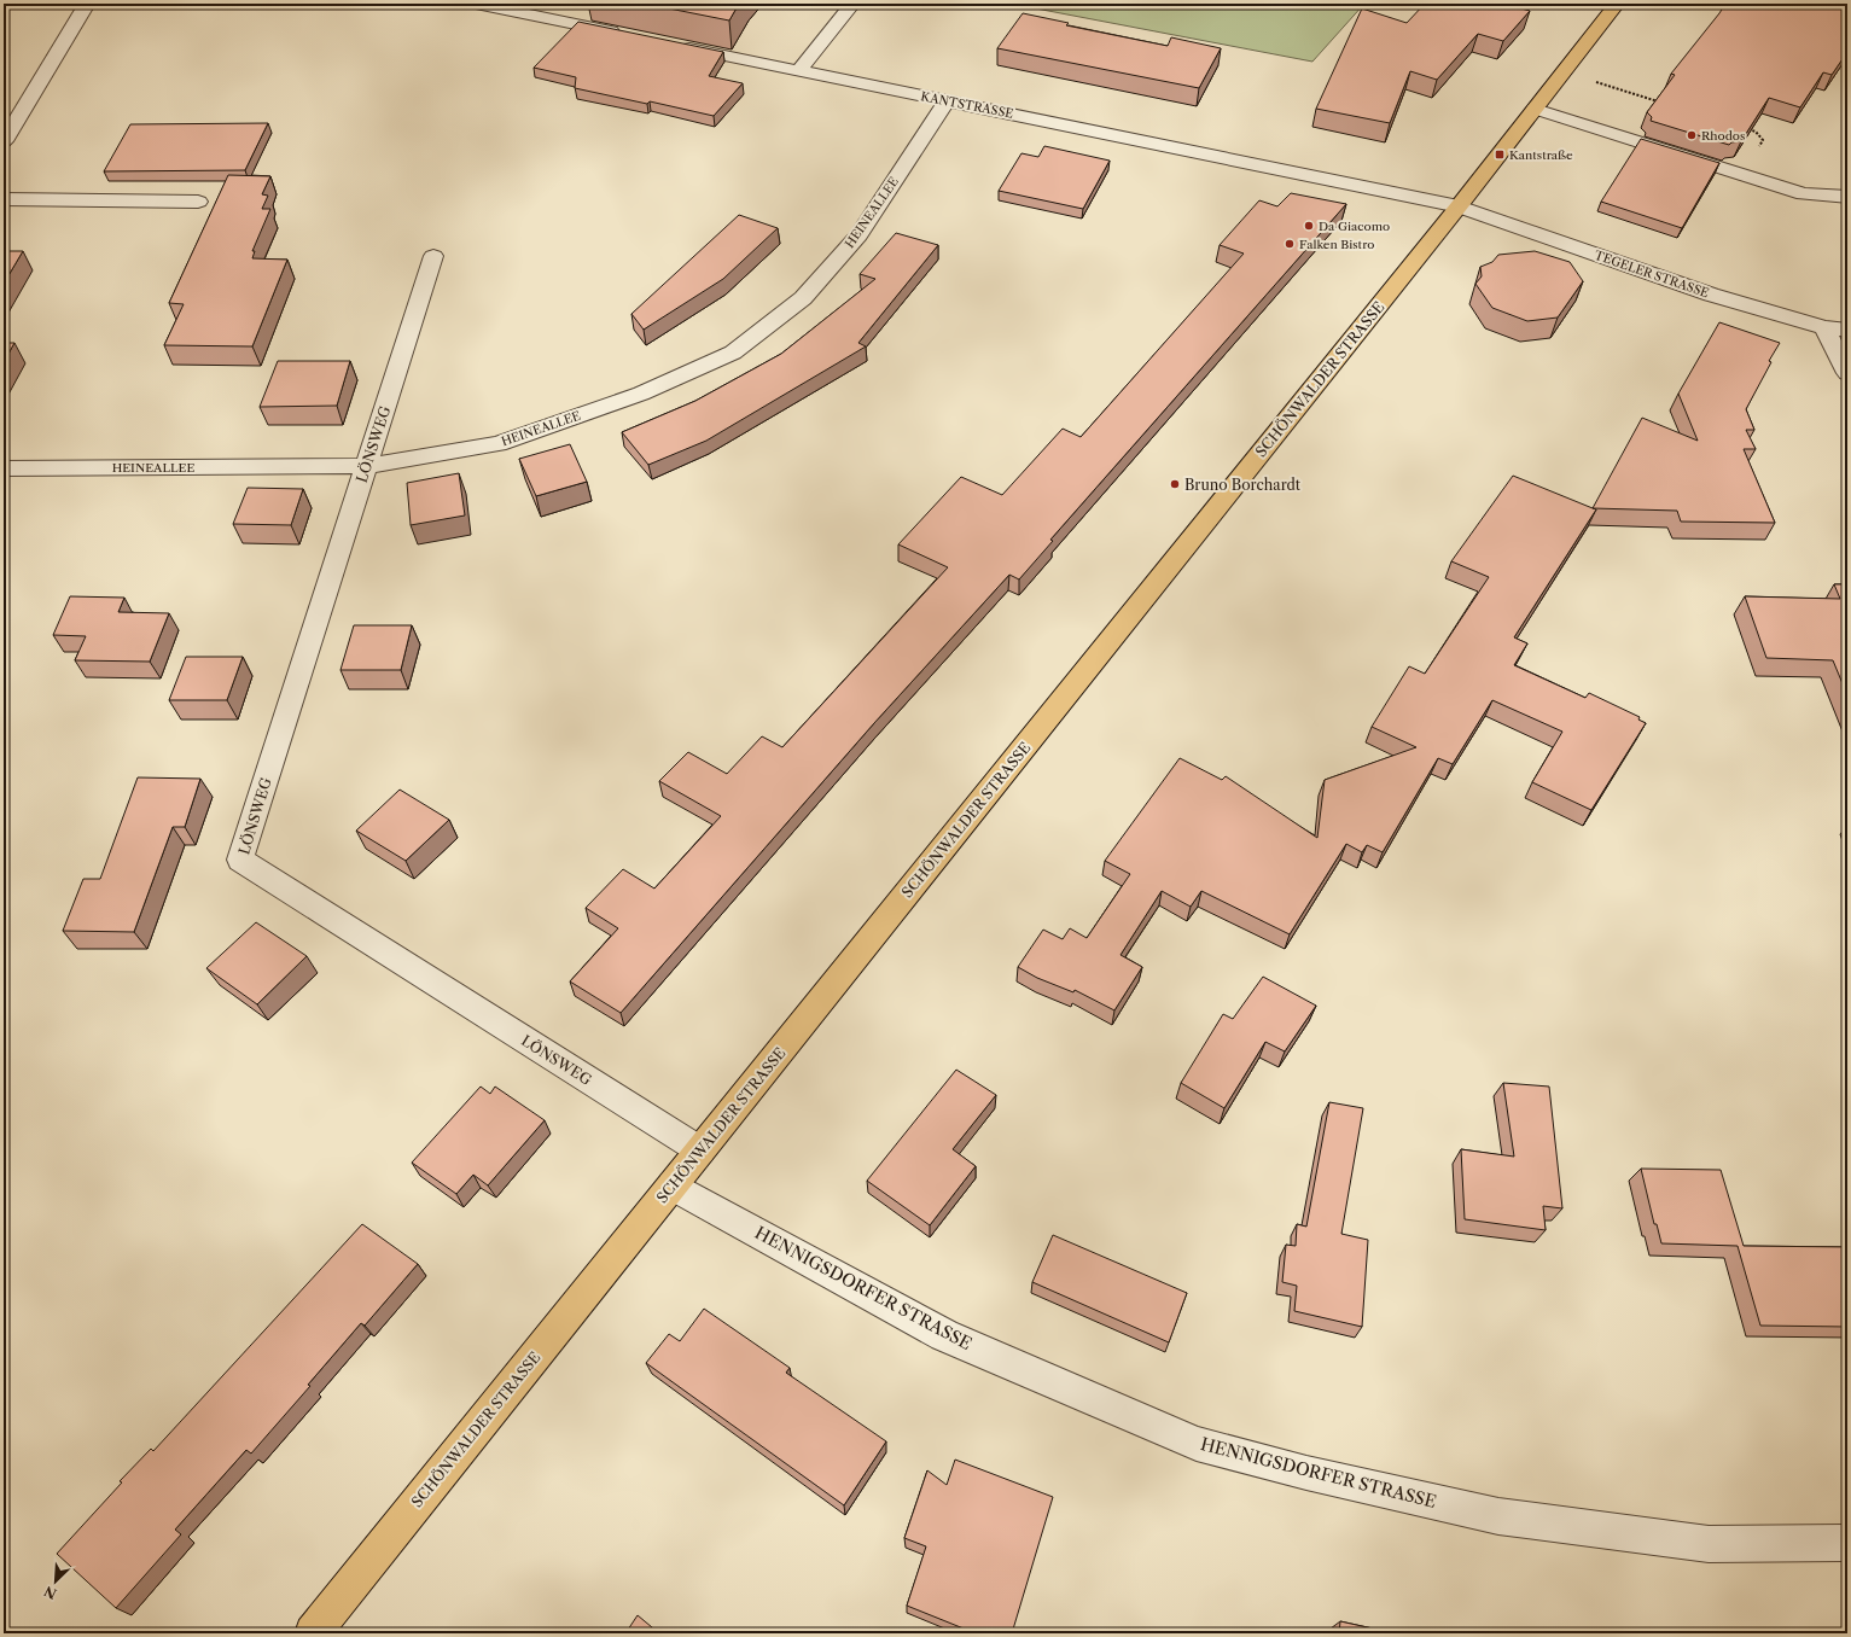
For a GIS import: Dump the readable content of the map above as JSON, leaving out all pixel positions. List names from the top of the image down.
{
  "streets": {
    "main road": ["SCHÖNWALDER STRASSE"],
    "street": [
      "KANTSTRASSE",
      "HEINEALLEE",
      "TEGELER STRASSE",
      "LÖNSWEG",
      "HENNIGSDORFER STRASSE"
    ]
  },
  "crossings": [
    ["KANTSTRASSE", "HEINEALLEE"],
    ["KANTSTRASSE", "TEGELER STRASSE"],
    ["KANTSTRASSE", "SCHÖNWALDER STRASSE"],
    ["HEINEALLEE", "LÖNSWEG"],
    ["TEGELER STRASSE", "SCHÖNWALDER STRASSE"],
    ["SCHÖNWALDER STRASSE", "LÖNSWEG"],
    ["SCHÖNWALDER STRASSE", "HENNIGSDORFER STRASSE"]
  ],
  "places": {
    "other": [
      "Rhodos",
      "Da Giacomo",
      "Falken Bistro",
      "Bruno Borchardt"
    ],
    "transit": ["Kantstraße"]
  },
  "north": "bottom left"
}
